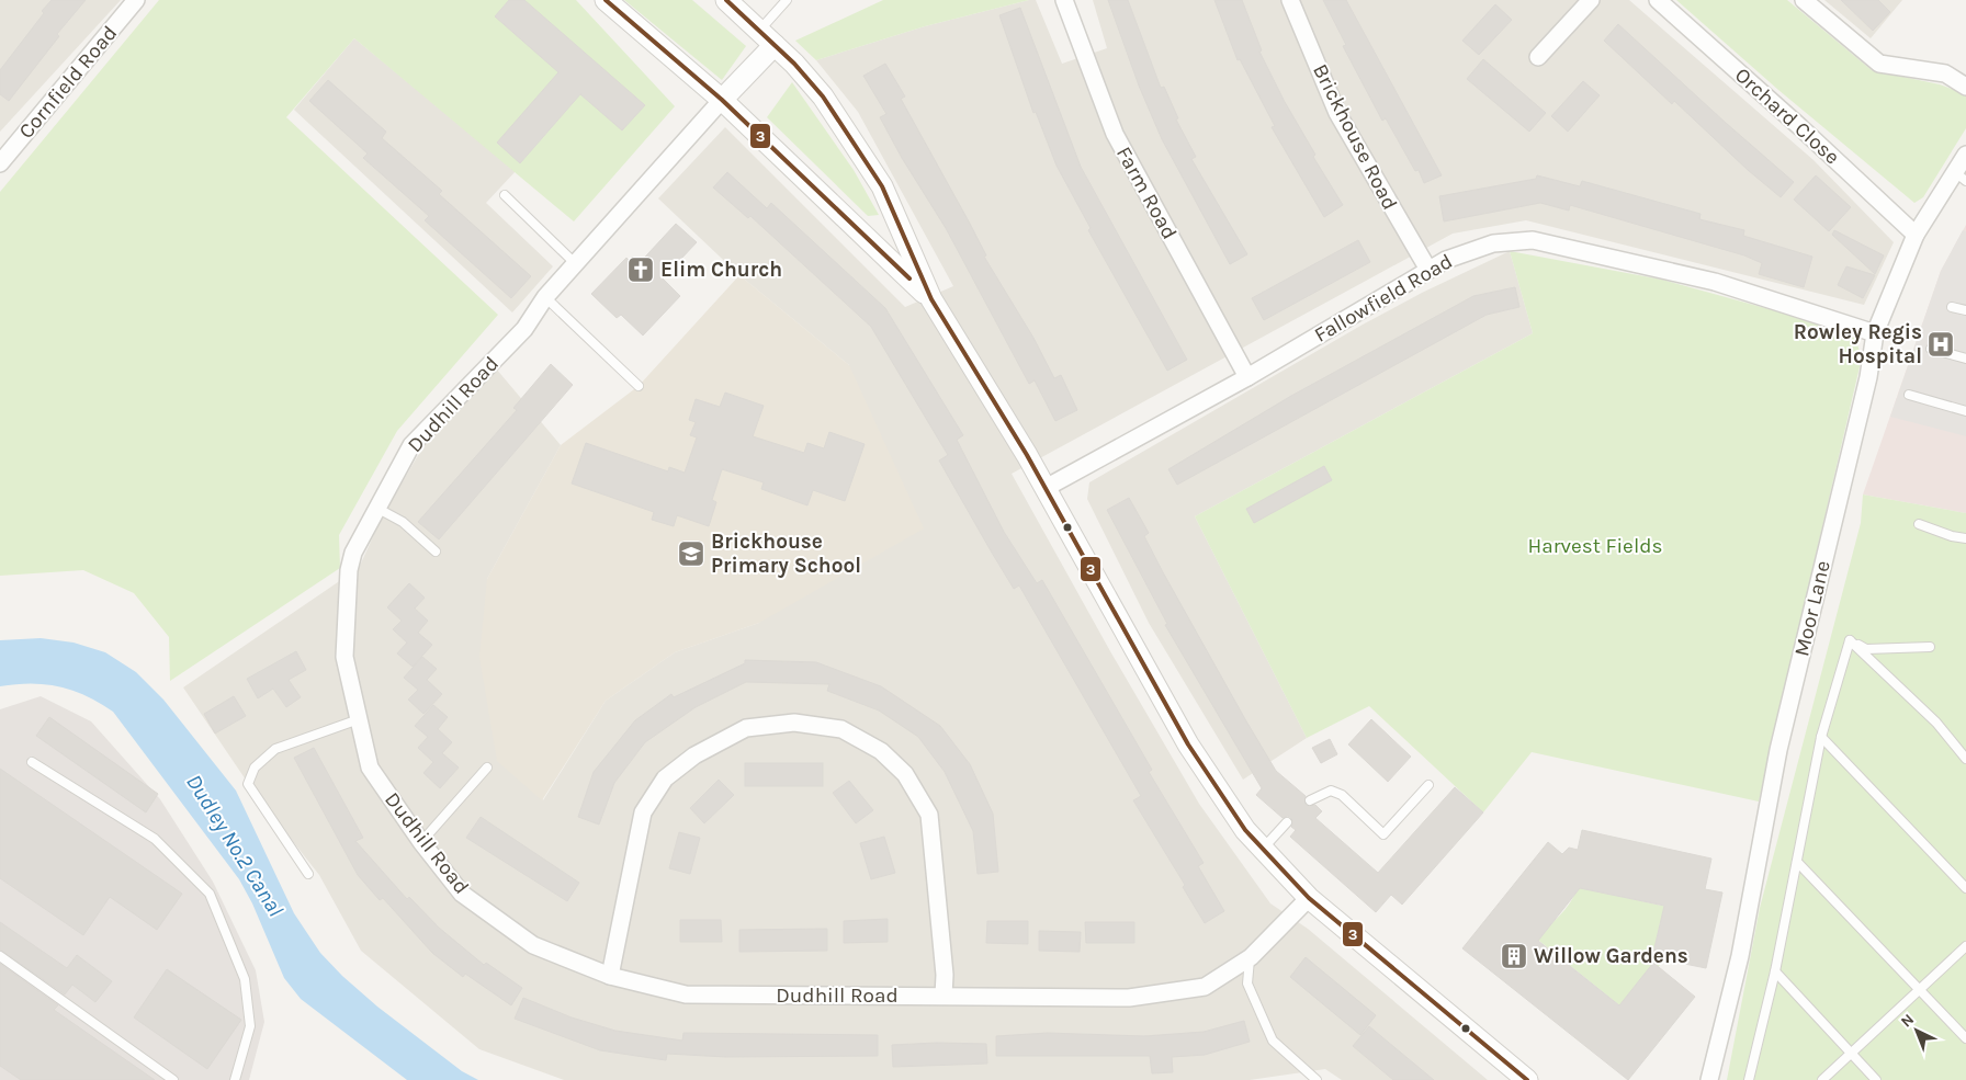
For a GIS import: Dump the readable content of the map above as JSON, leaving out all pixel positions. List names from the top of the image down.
{
  "streets": {
    "street": [
      "Cornfield Road",
      "Orchard Close",
      "Brickhouse Road",
      "Farm Road",
      "Fallowfield Road",
      "Dudhill Road",
      "Moor Lane"
    ]
  },
  "crossings": [
    ["Orchard Close", "Moor Lane"],
    ["Brickhouse Road", "Fallowfield Road"],
    ["Farm Road", "Fallowfield Road"],
    ["Fallowfield Road", "Moor Lane"]
  ],
  "water": ["Dudley No.2 Canal"],
  "parks": ["Harvest Fields"],
  "places": {
    "church": ["Elim Church"],
    "hospital": ["Rowley Regis Hospital"],
    "school or university": ["Brickhouse Primary School"],
    "building": ["Willow Gardens"]
  },
  "lines": ["transit line 3"],
  "north": "top left"
}
